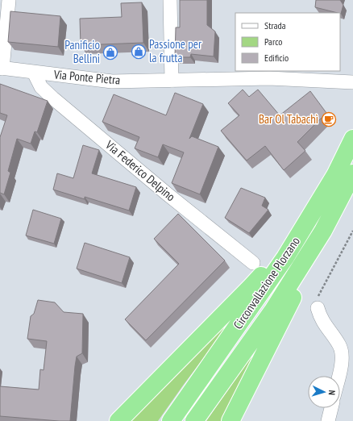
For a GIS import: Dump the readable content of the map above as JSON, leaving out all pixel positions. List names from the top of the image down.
{
  "streets": {
    "highway": ["Circonvallazione Plorzano"],
    "street": ["Via Ponte Pietra", "Via Federico Delpino"]
  },
  "crossings": [
    ["Via Ponte Pietra", "Via Federico Delpino"]
  ],
  "places": {
    "shop": ["Passione per la frutta", "Panificio Bellini"],
    "cafe": ["Bar Ol Tabachì"]
  },
  "legend": ["Strada", "Parco", "Edificio"],
  "north": "right"
}
